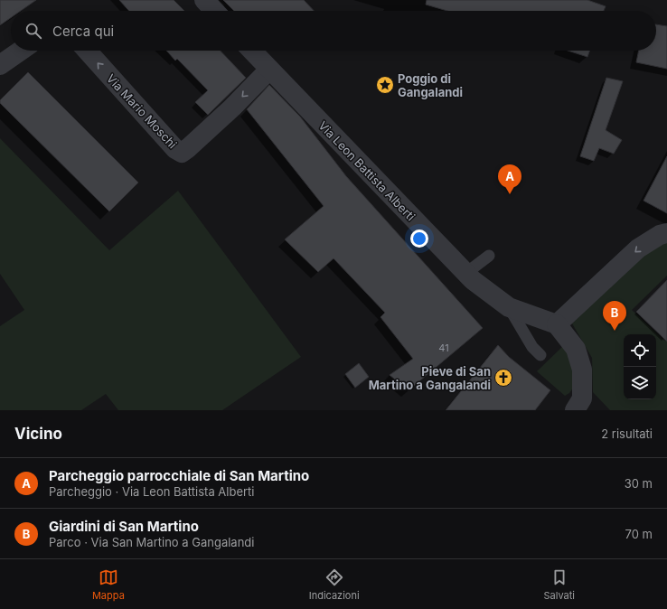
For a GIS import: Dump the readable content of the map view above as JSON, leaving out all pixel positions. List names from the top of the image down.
{
  "streets": {
    "street": ["Via Mario Moschi", "Via Leon Battista Alberti"]
  },
  "crossings": [
    ["Via Mario Moschi", "Via Leon Battista Alberti"]
  ],
  "places": {
    "place": ["Poggio di Gangalandi"],
    "church": ["Pieve di San Martino a Gangalandi"]
  },
  "house_numbers": ["41"],
  "page": {
    "search": "Cerca qui",
    "pins": ["A", "B"],
    "heading": ["Vicino", "2 risultati"],
    "list": [
      {
        "mark": "A",
        "name": "Parcheggio parrocchiale di San Martino",
        "note": "Parcheggio · Via Leon Battista Alberti",
        "value": "30 m"
      },
      {
        "mark": "B",
        "name": "Giardini di San Martino",
        "note": "Parco · Via San Martino a Gangalandi",
        "value": "70 m"
      }
    ],
    "nav": ["Mappa", "Indicazioni", "Salvati"]
  }
}
